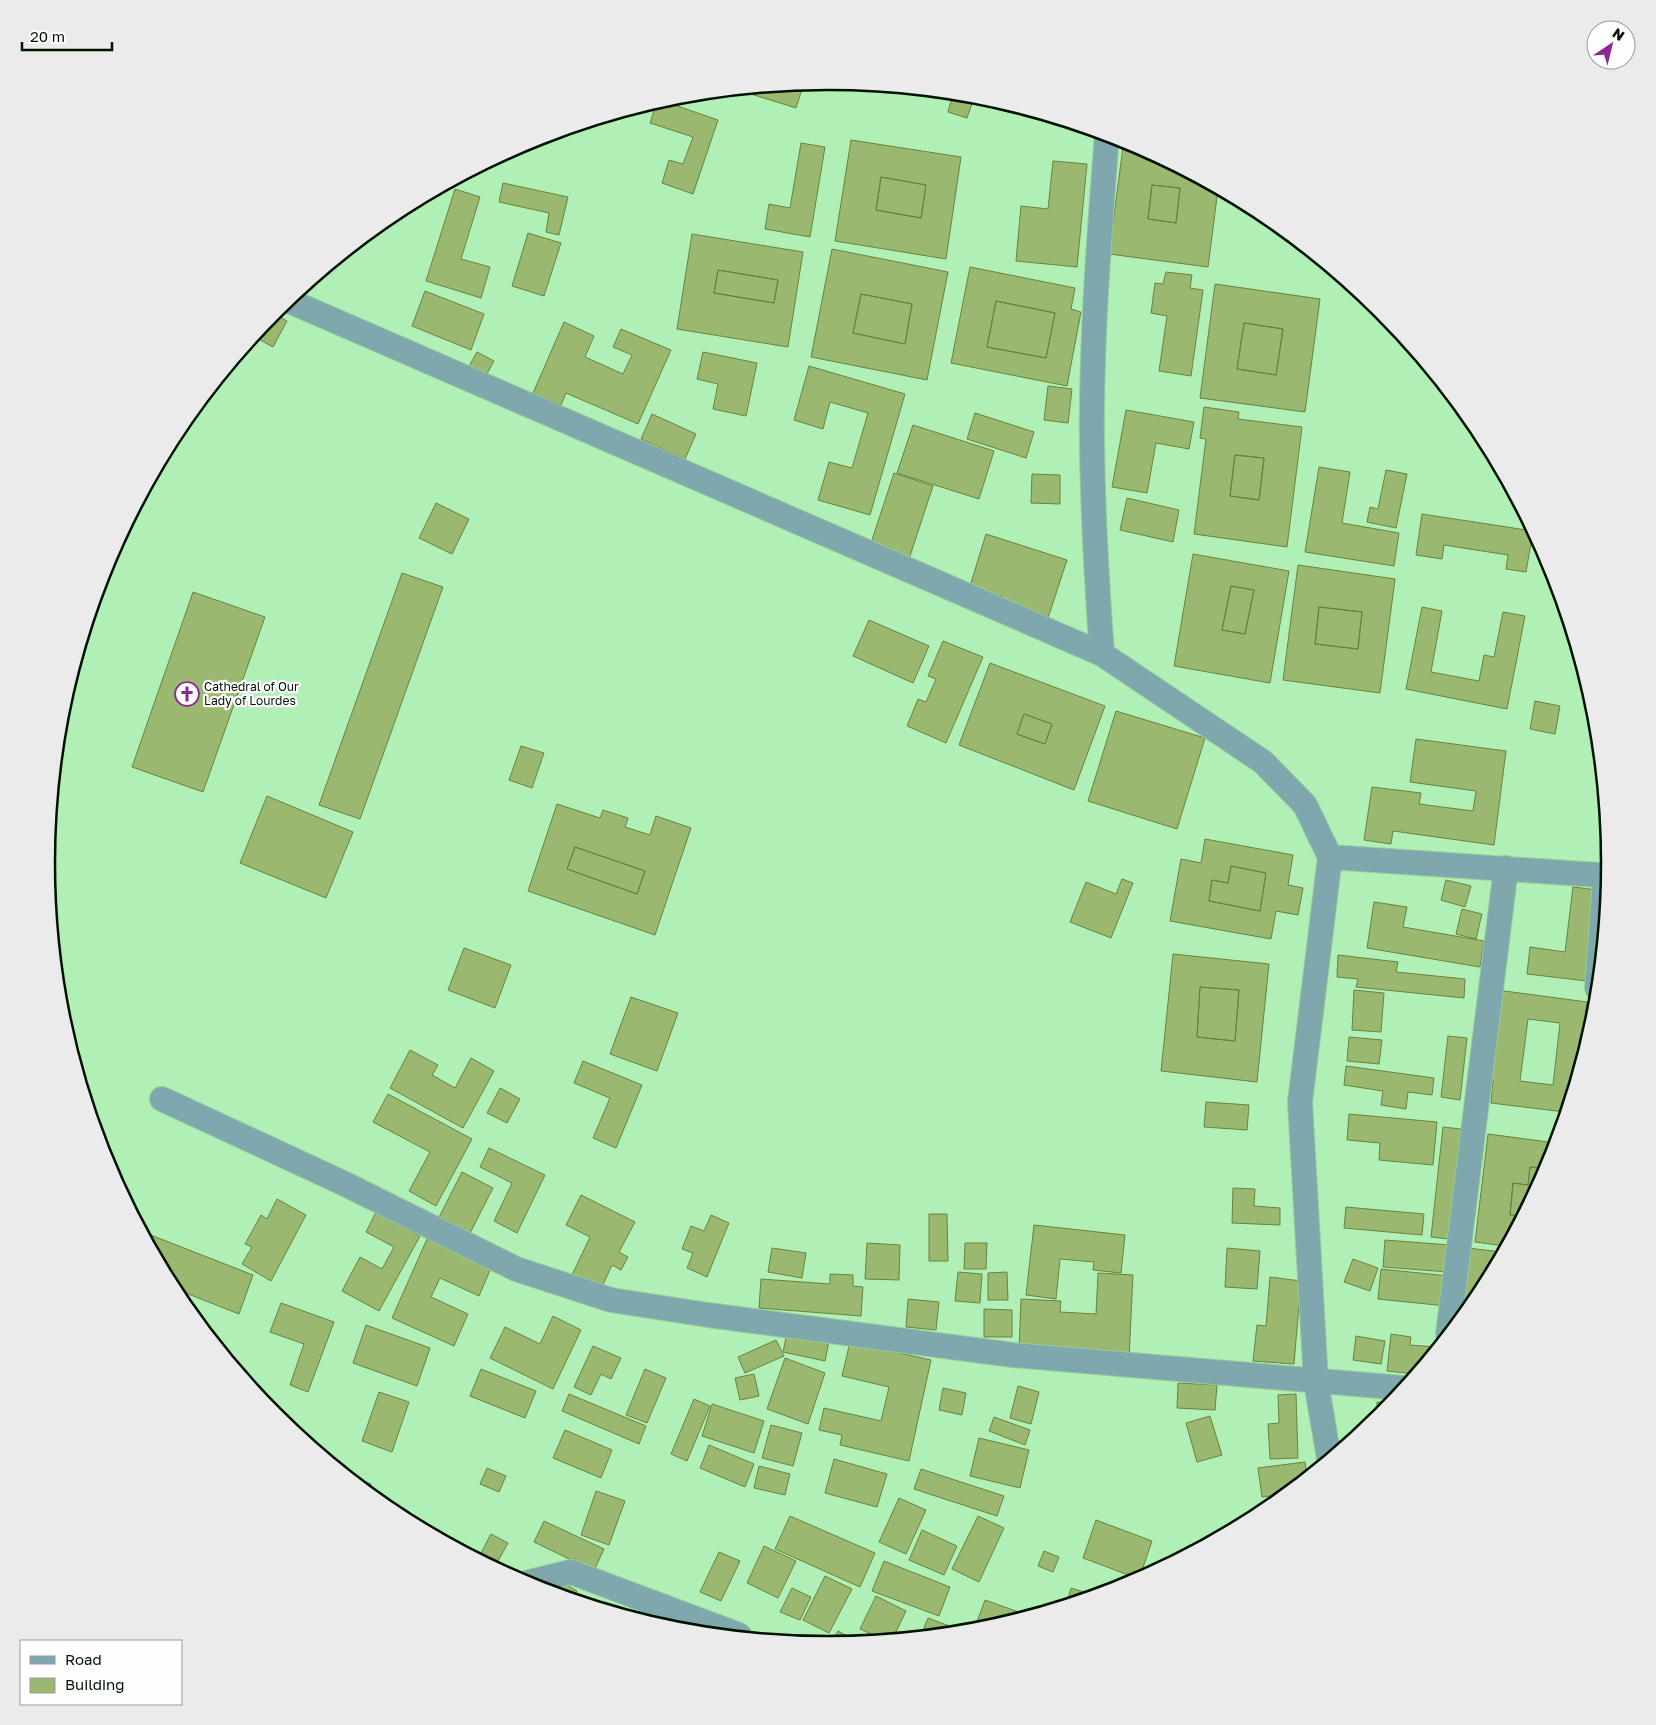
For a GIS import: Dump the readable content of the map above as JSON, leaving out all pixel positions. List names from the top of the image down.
{
  "places": {
    "church": ["Cathedral of Our Lady of Lourdes"]
  },
  "legend": ["Road", "Building"],
  "scale_bar": "20 m",
  "north": "top right"
}
